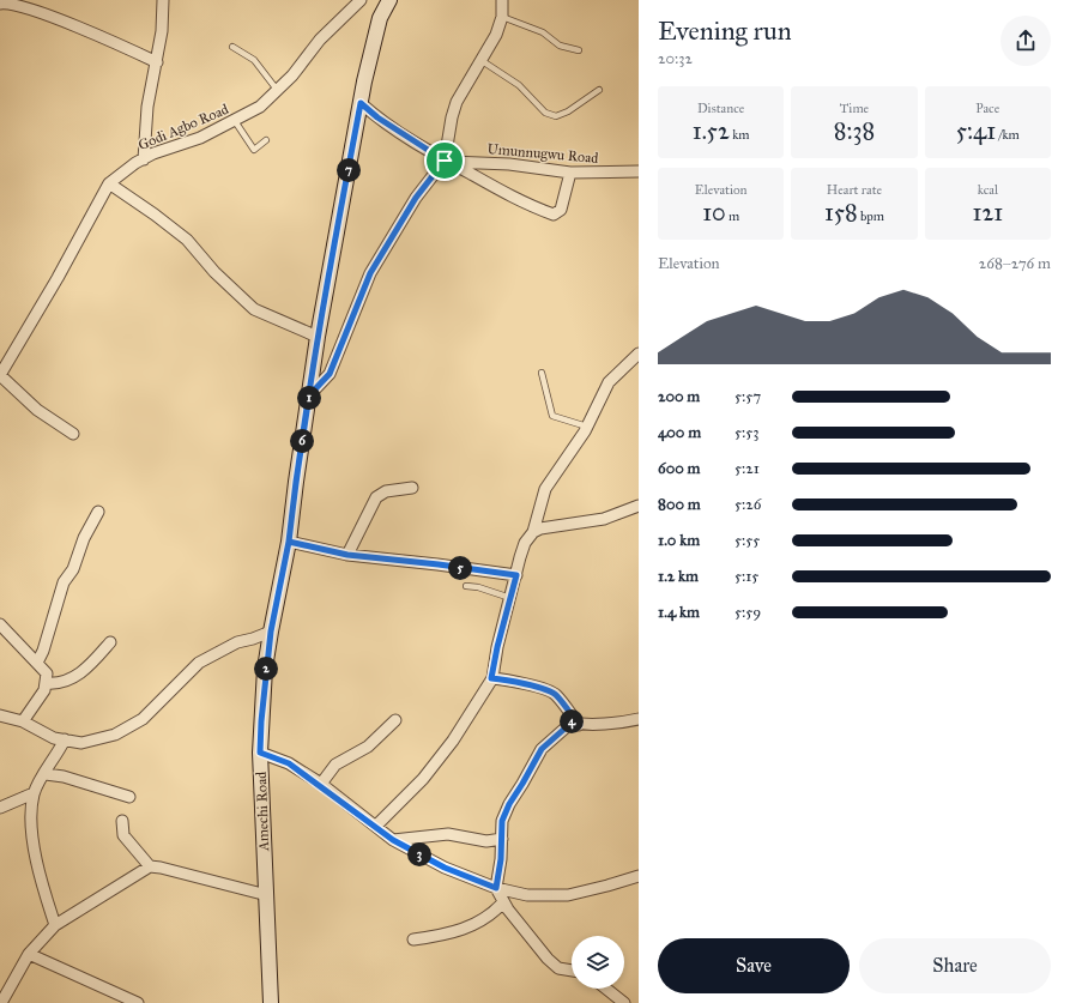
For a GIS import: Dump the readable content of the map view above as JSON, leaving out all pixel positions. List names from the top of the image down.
{
  "streets": {
    "main road": ["Amechi Road"],
    "street": ["Godi Agbo Road", "Umunnugwu Road"]
  },
  "page": {
    "heading": ["Evening run", "20:32"],
    "stats": [
      ["Distance", "1.52 km"],
      ["Time", "8:38"],
      ["Pace", "5:41 /km"],
      ["Elevation", "10 m"],
      ["Heart rate", "158 bpm"],
      ["kcal", "121"]
    ],
    "pins": [
      "7",
      "1",
      "6",
      "5",
      "2",
      "4",
      "3"
    ],
    "chart": ["Elevation", "268–276 m"],
    "list": [
      {
        "name": "200 m",
        "note": "5:57"
      },
      {
        "name": "400 m",
        "note": "5:53"
      },
      {
        "name": "600 m",
        "note": "5:21"
      },
      {
        "name": "800 m",
        "note": "5:26"
      },
      {
        "name": "1.0 km",
        "note": "5:55"
      },
      {
        "name": "1.2 km",
        "note": "5:15"
      },
      {
        "name": "1.4 km",
        "note": "5:59"
      }
    ],
    "buttons": ["Save", "Share"]
  }
}
